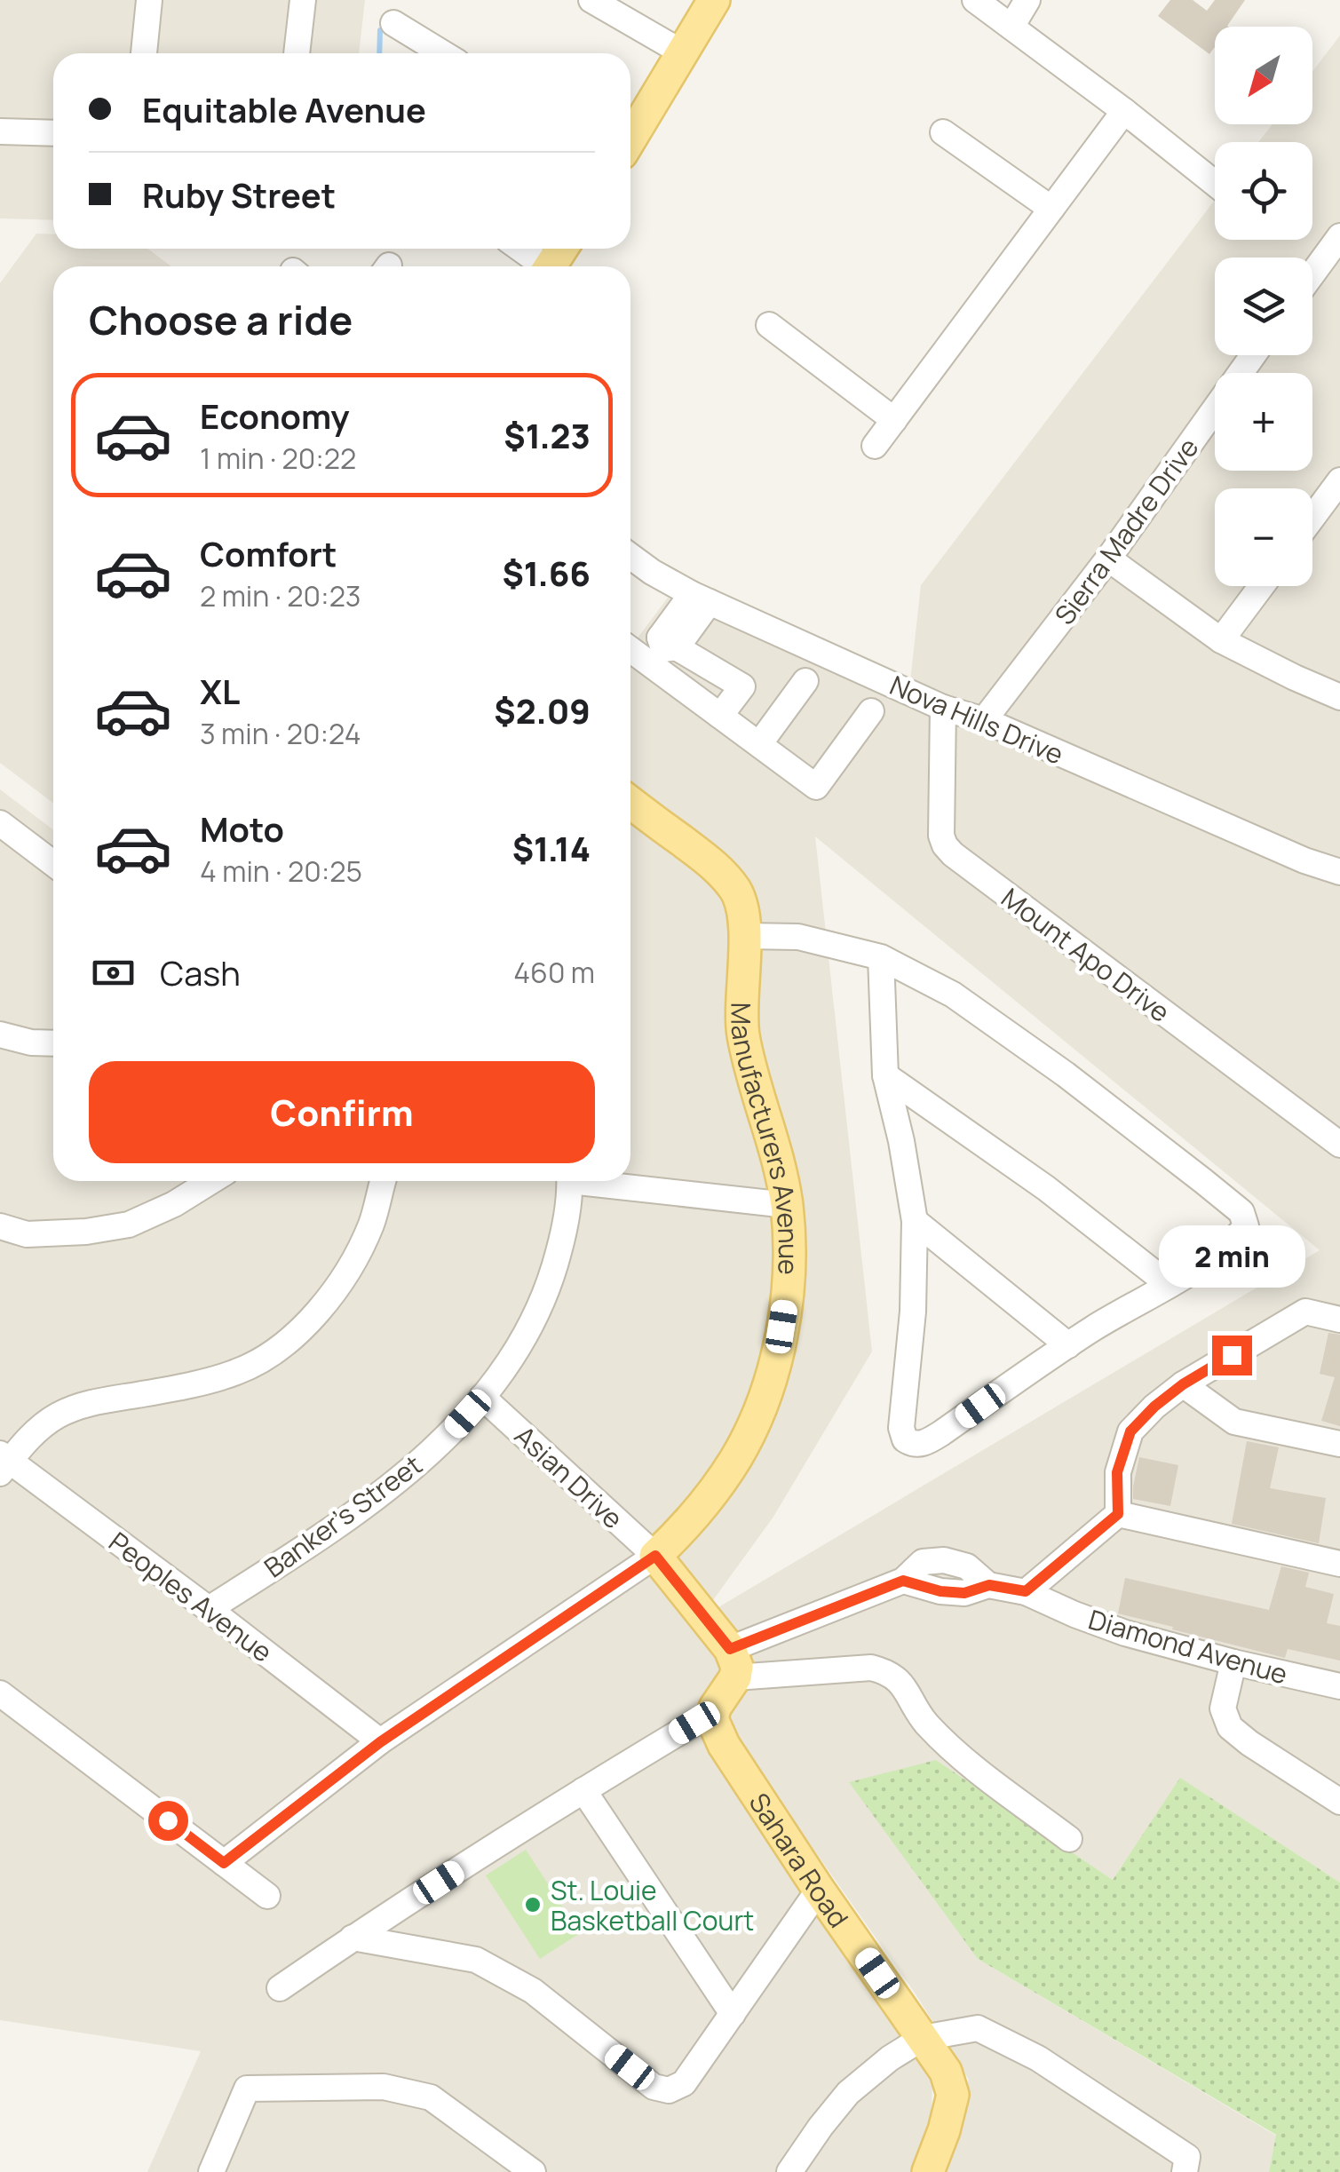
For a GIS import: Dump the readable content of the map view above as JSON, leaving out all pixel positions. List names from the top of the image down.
{
  "streets": {
    "main road": ["Manufacturers Avenue", "Sahara Road"],
    "street": [
      "Sierra Madre Drive",
      "Nova Hills Drive",
      "Mount Apo Drive",
      "Asian Drive",
      "Banker's Street",
      "Peoples Avenue",
      "Diamond Avenue"
    ]
  },
  "crossings": [
    ["Sierra Madre Drive", "Nova Hills Drive"],
    ["Nova Hills Drive", "Mount Apo Drive"],
    ["Manufacturers Avenue", "Asian Drive"],
    ["Manufacturers Avenue", "Peoples Avenue"],
    ["Asian Drive", "Banker's Street"],
    ["Banker's Street", "Peoples Avenue"]
  ],
  "places": ["St. Louie Basketball Court"],
  "north": "bottom left",
  "page": {
    "map_buttons": ["+", "−"],
    "banner": ["Equitable Avenue", "Ruby Street"],
    "heading": "Choose a ride",
    "list": [
      {
        "name": "Economy",
        "note": "1 min · 20:22",
        "value": "$1.23"
      },
      {
        "name": "Comfort",
        "note": "2 min · 20:23",
        "value": "$1.66"
      },
      {
        "name": "XL",
        "note": "3 min · 20:24",
        "value": "$2.09"
      },
      {
        "name": "Moto",
        "note": "4 min · 20:25",
        "value": "$1.14"
      }
    ],
    "pay": ["Cash", "460 m"],
    "buttons": "Confirm",
    "bubble": "2 min"
  }
}
